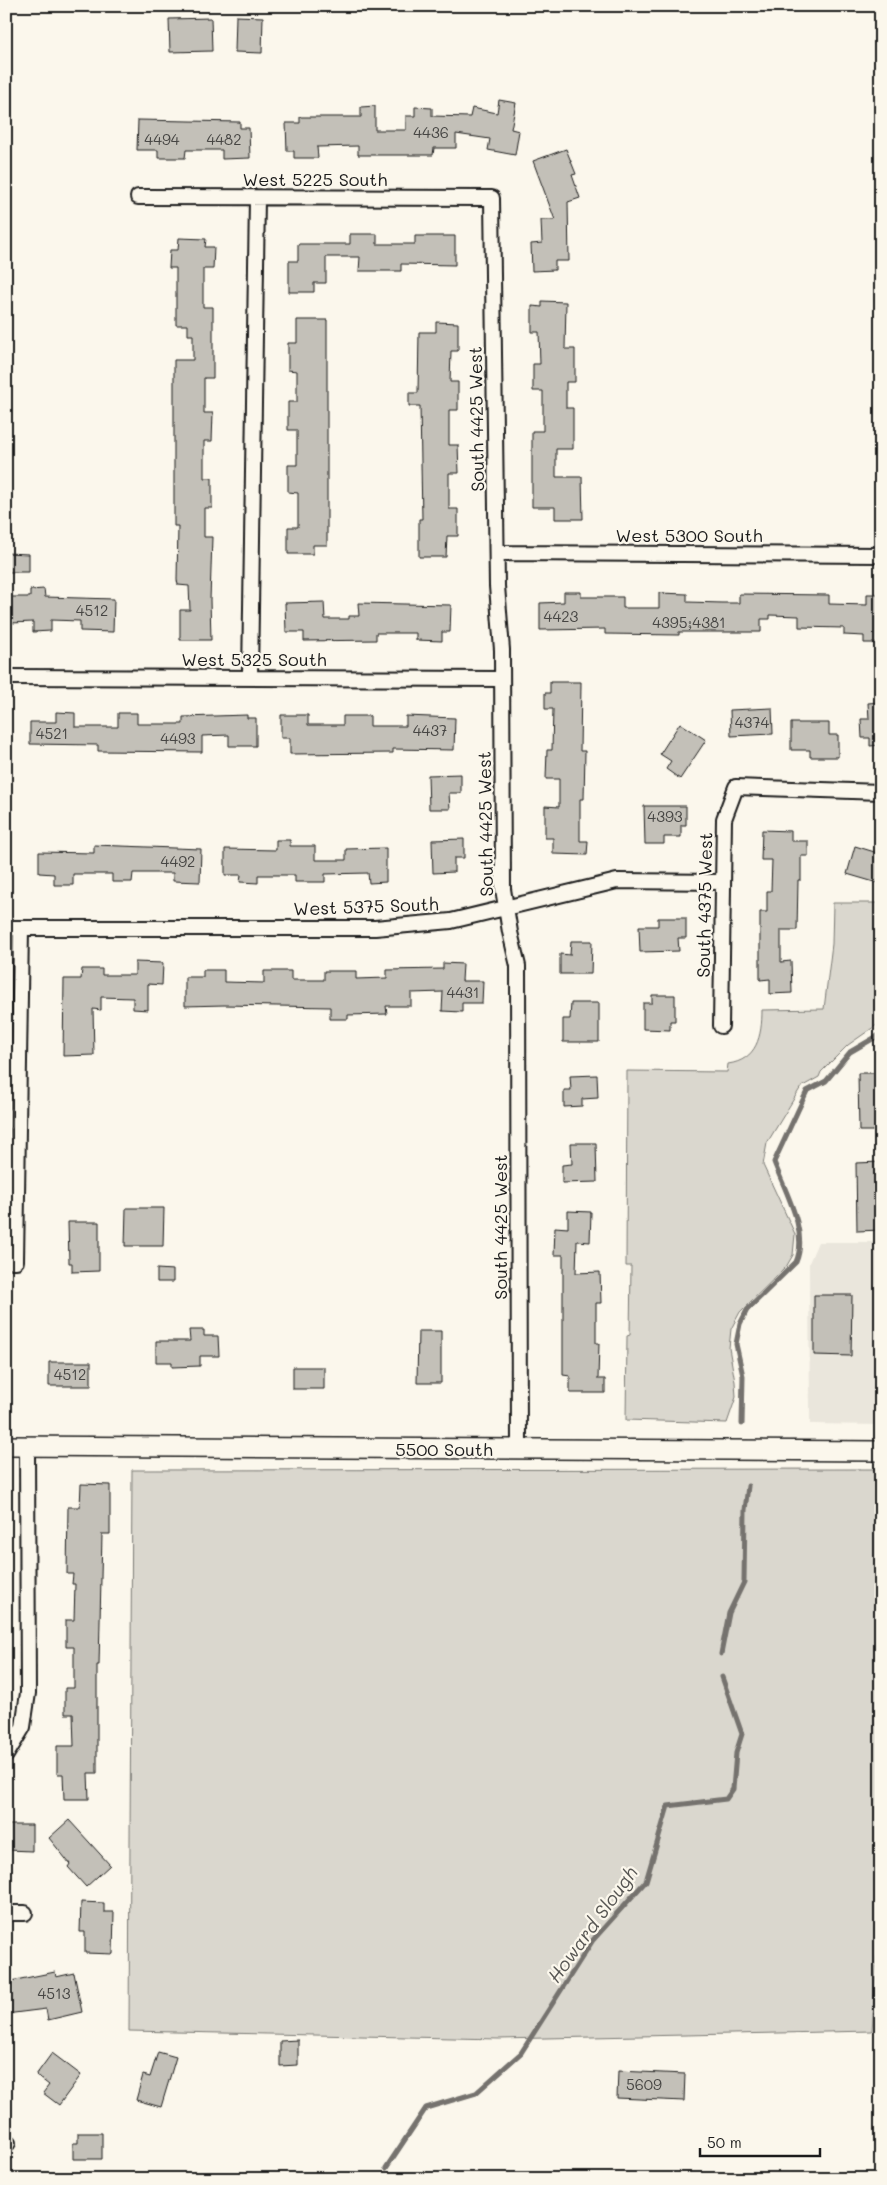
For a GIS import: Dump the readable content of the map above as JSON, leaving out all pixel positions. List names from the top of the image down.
{
  "streets": {
    "main road": ["5500 South"],
    "street": [
      "West 5225 South",
      "South 4425 West",
      "West 5300 South",
      "West 5325 South",
      "South 4375 West",
      "West 5375 South"
    ]
  },
  "crossings": [
    ["West 5225 South", "South 4425 West"],
    ["South 4425 West", "West 5300 South"],
    ["South 4425 West", "West 5325 South"],
    ["South 4425 West", "West 5375 South"],
    ["South 4425 West", "5500 South"],
    ["South 4375 West", "West 5375 South"]
  ],
  "water": ["Howard Slough"],
  "house_numbers": [
    "4436",
    "4494",
    "4482",
    "4512",
    "4423",
    "4395;4381",
    "4374",
    "4437",
    "4521",
    "4493",
    "4393",
    "4492",
    "4431",
    "4512",
    "4513",
    "5609"
  ],
  "scale_bar": "50 m"
}
